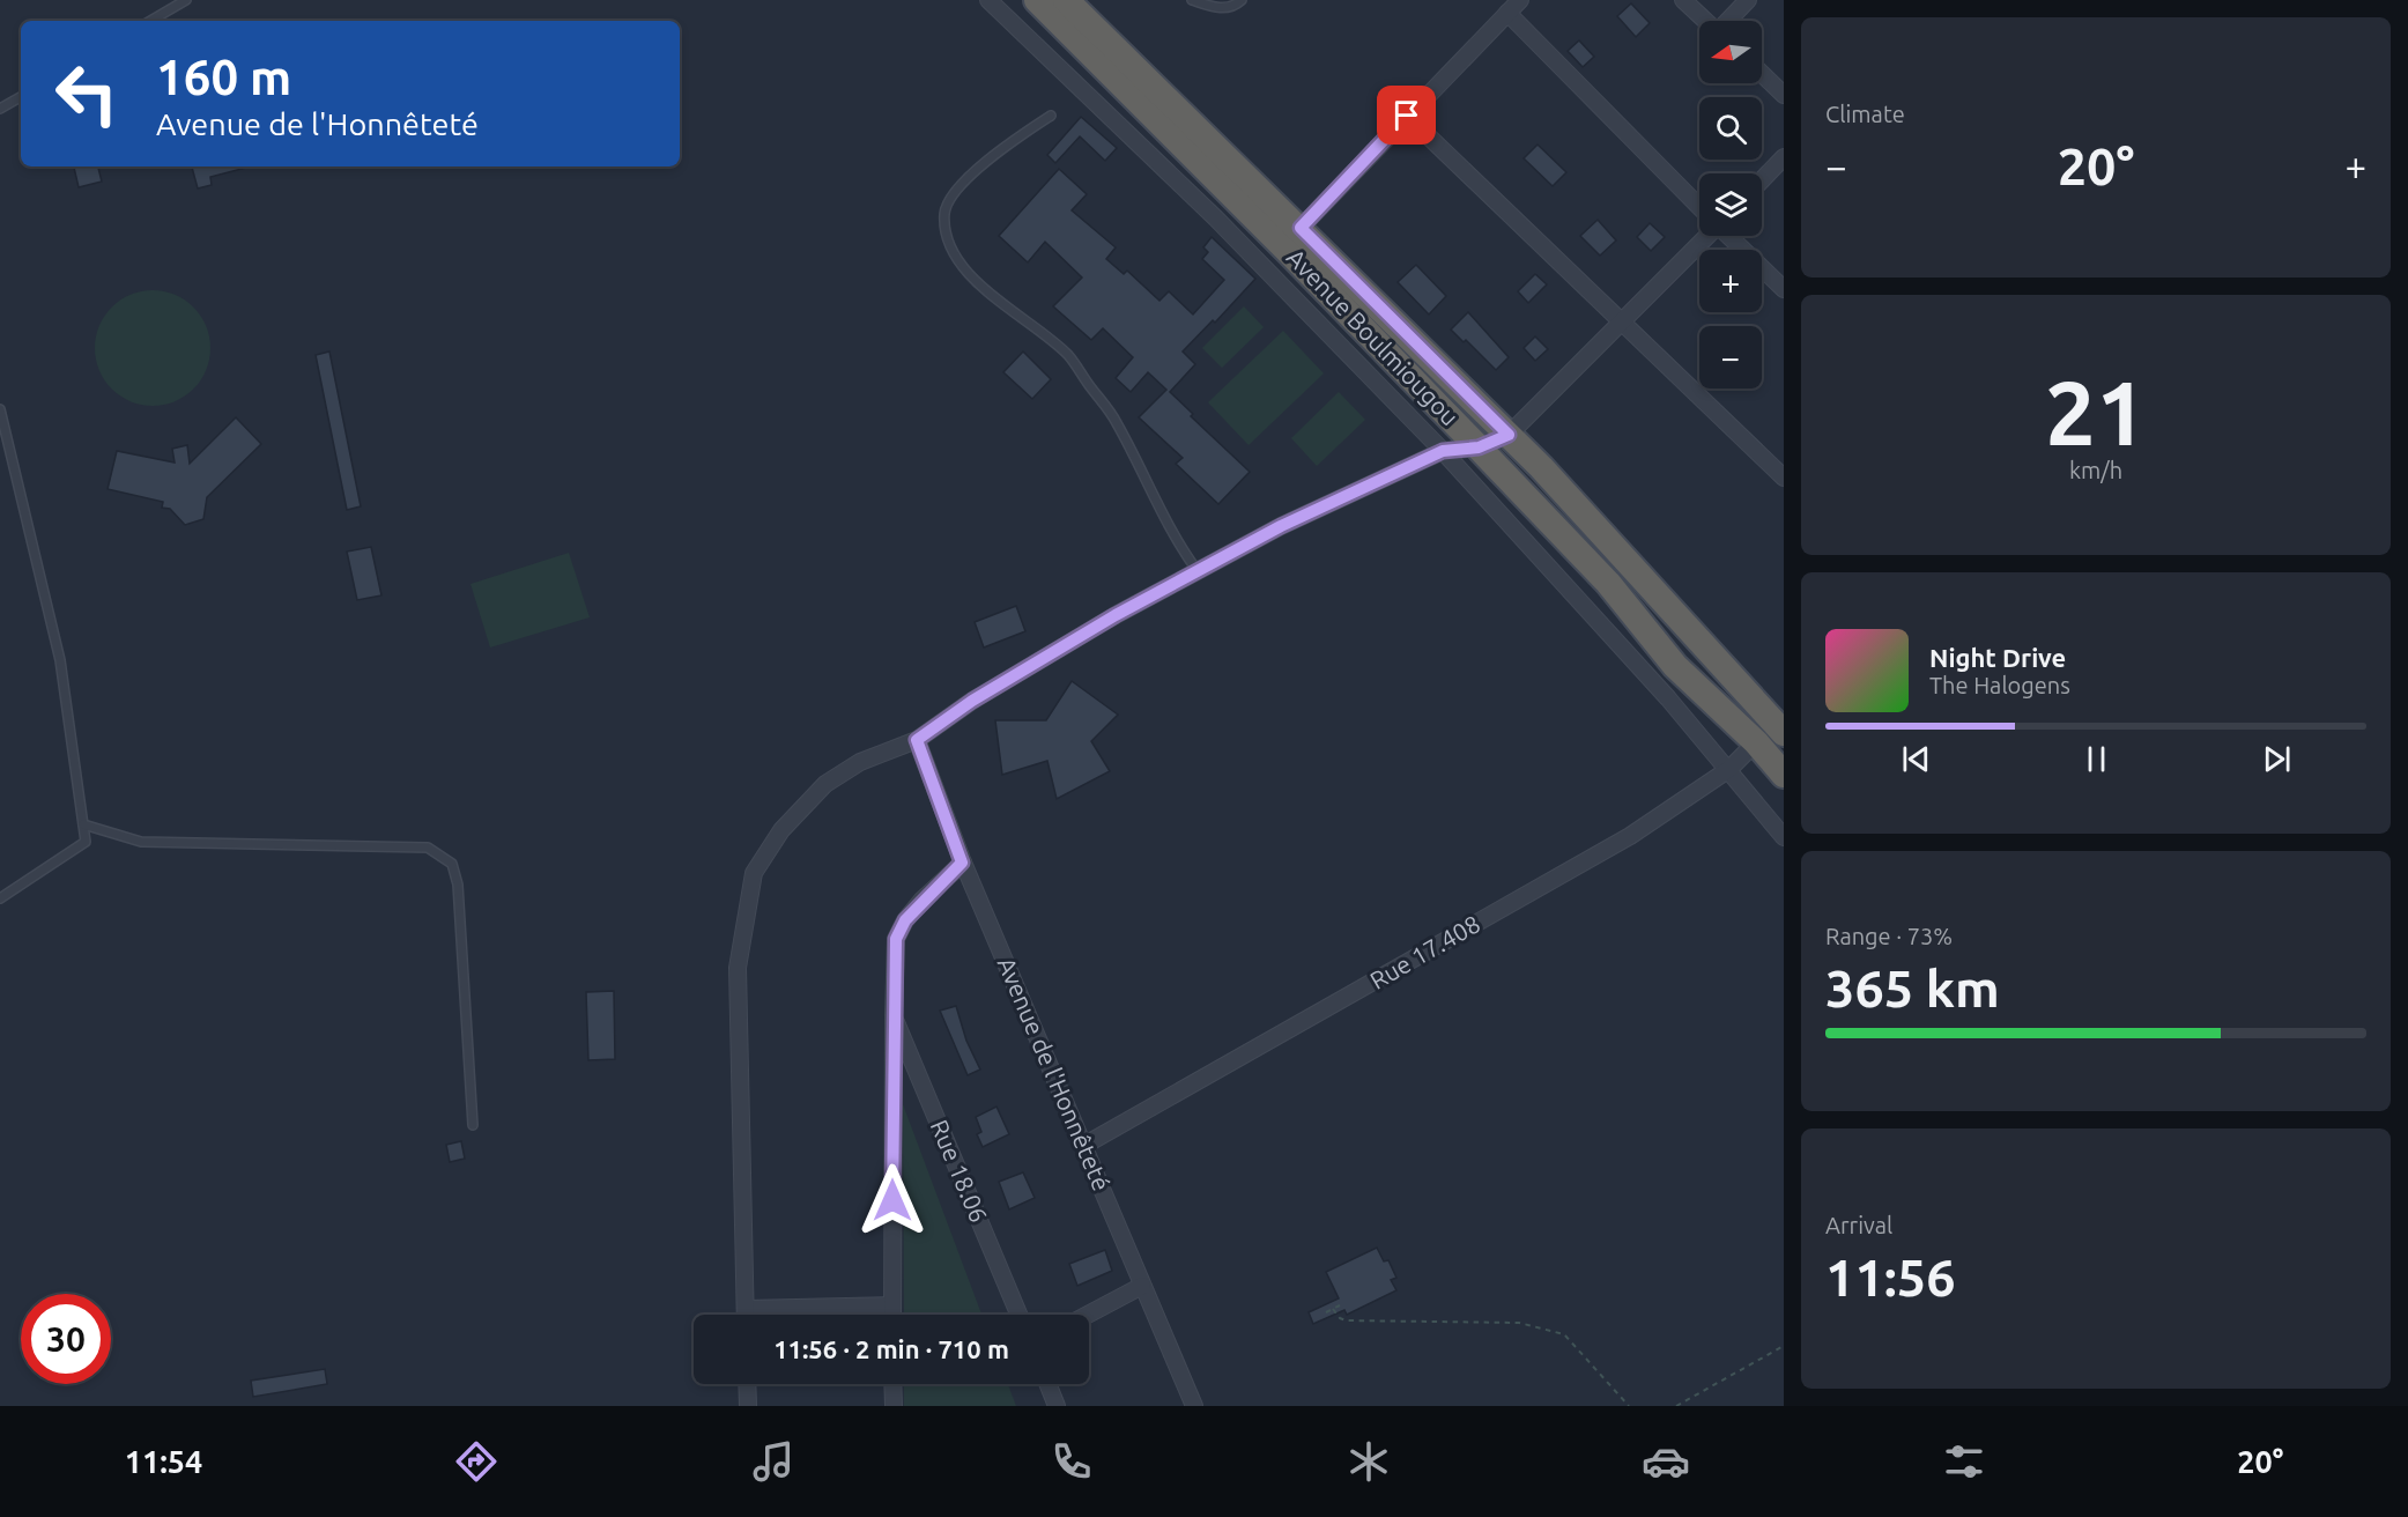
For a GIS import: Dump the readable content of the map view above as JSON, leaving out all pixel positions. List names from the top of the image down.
{
  "streets": {
    "highway": ["Avenue Boulmiougou"],
    "street": ["Rue 17.408", "Avenue de l'Honnêteté", "Rue 18.06"]
  },
  "crossings": [
    ["Avenue Boulmiougou", "Rue 17.408"],
    ["Rue 17.408", "Avenue de l'Honnêteté"]
  ],
  "north": "left",
  "page": {
    "tile": [
      "Climate",
      ["21", "km/h"],
      ["Range · 73%", "365 km"],
      ["Arrival", "11:56"]
    ],
    "map_buttons": ["+", "−"],
    "turn": ["160 m", "Avenue de l'Honnêteté"],
    "heat": ["−", "20°", "+"],
    "song": ["Night Drive", "The Halogens"],
    "limit": "30",
    "trip": "11:56 · 2 min · 710 m",
    "tabs": ["11:54", "20°"]
  }
}
